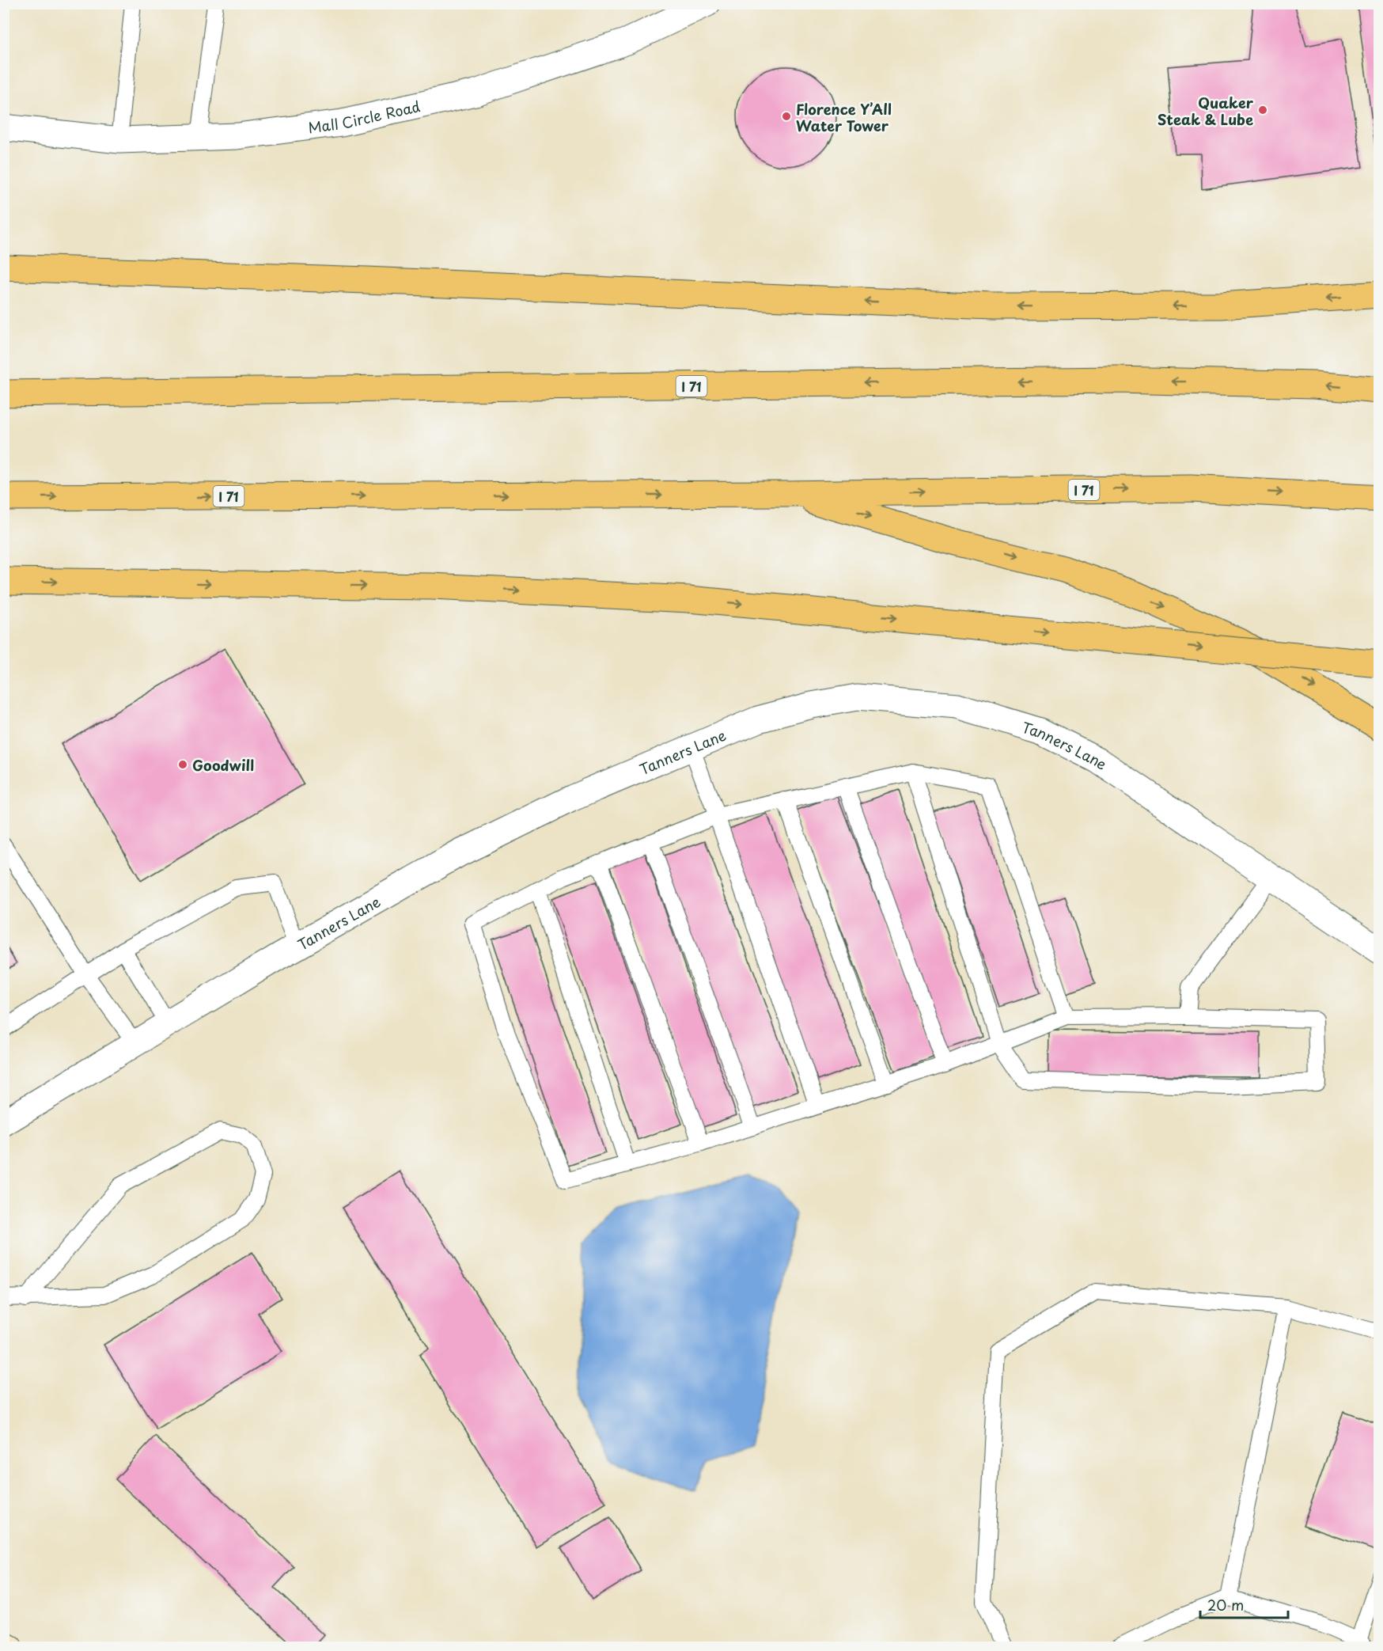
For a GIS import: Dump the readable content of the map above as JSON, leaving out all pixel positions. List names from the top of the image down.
{
  "streets": {
    "highway": ["I 71"],
    "street": ["Mall Circle Road", "Tanners Lane"]
  },
  "places": ["Quaker Steak & Lube", "Florence Y’All Water Tower", "Goodwill"],
  "scale_bar": "20 m"
}
